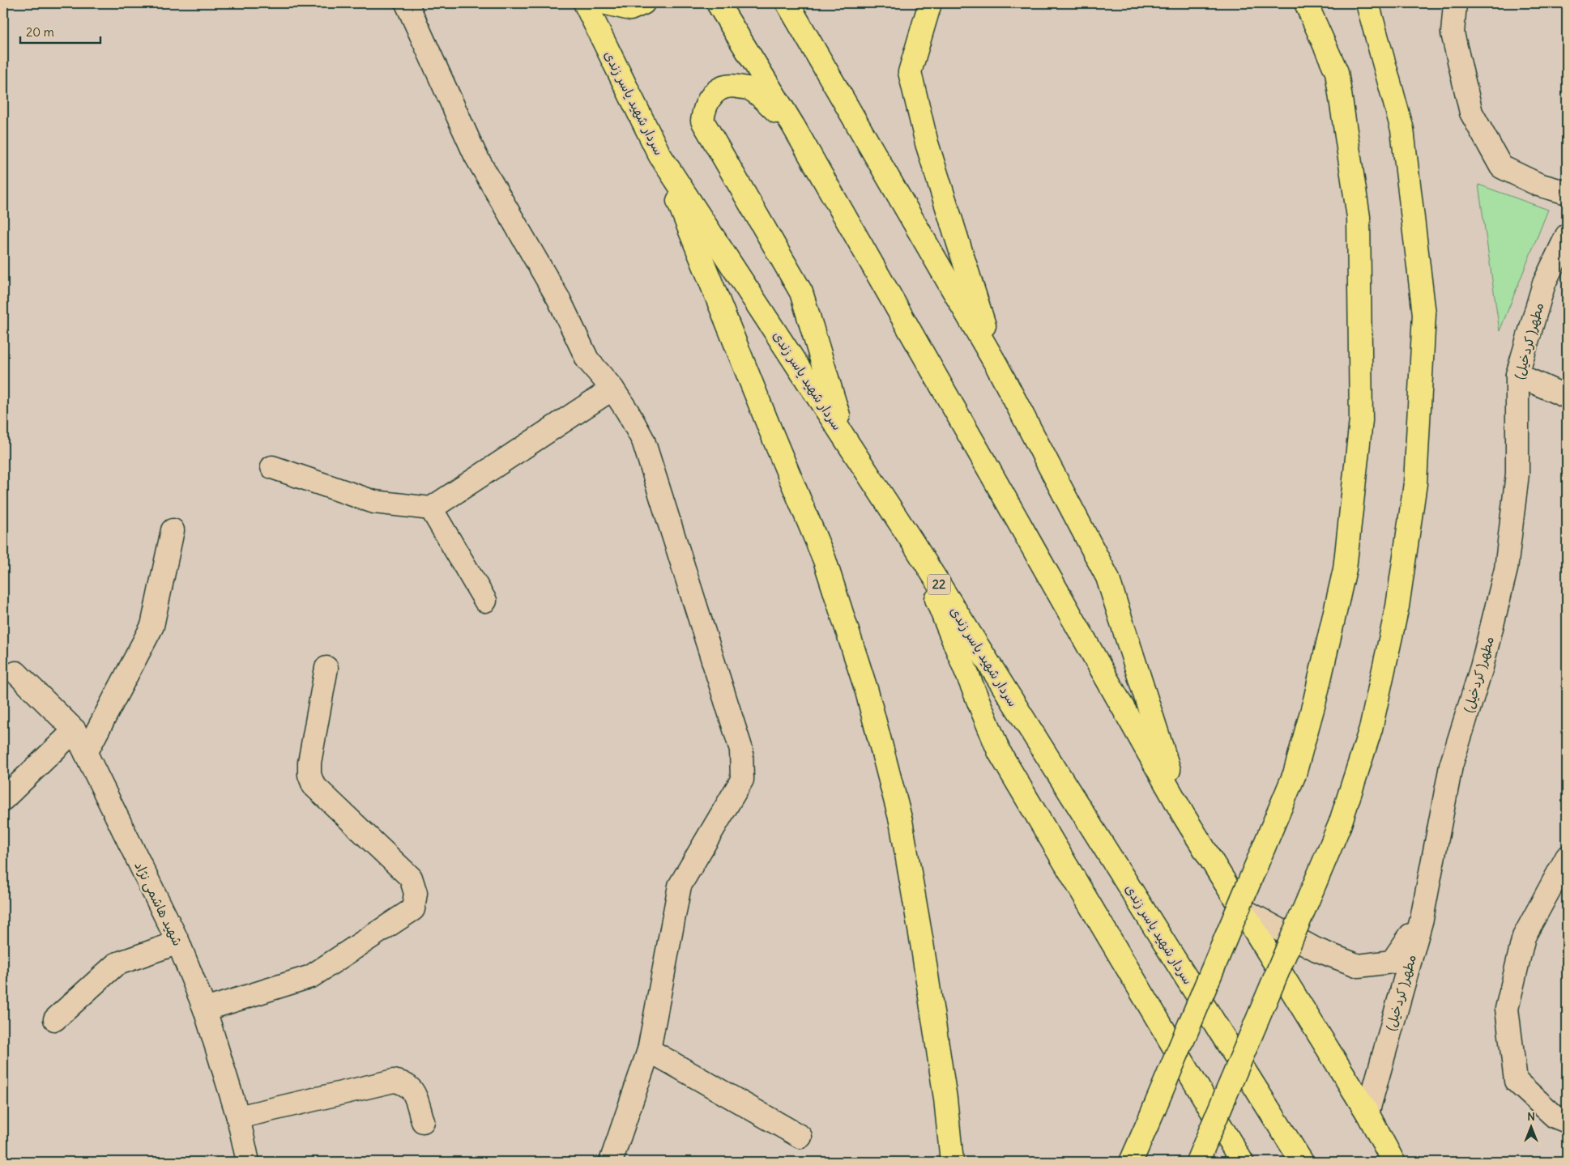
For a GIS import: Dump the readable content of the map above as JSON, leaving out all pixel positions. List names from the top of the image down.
{
  "streets": {
    "highway": ["سردار شهید یاسر زندی", "22"],
    "street": ["مطهر( کردخیل)", "شهید هاشمی نژاد"]
  },
  "scale_bar": "20 m",
  "north": "top"
}
